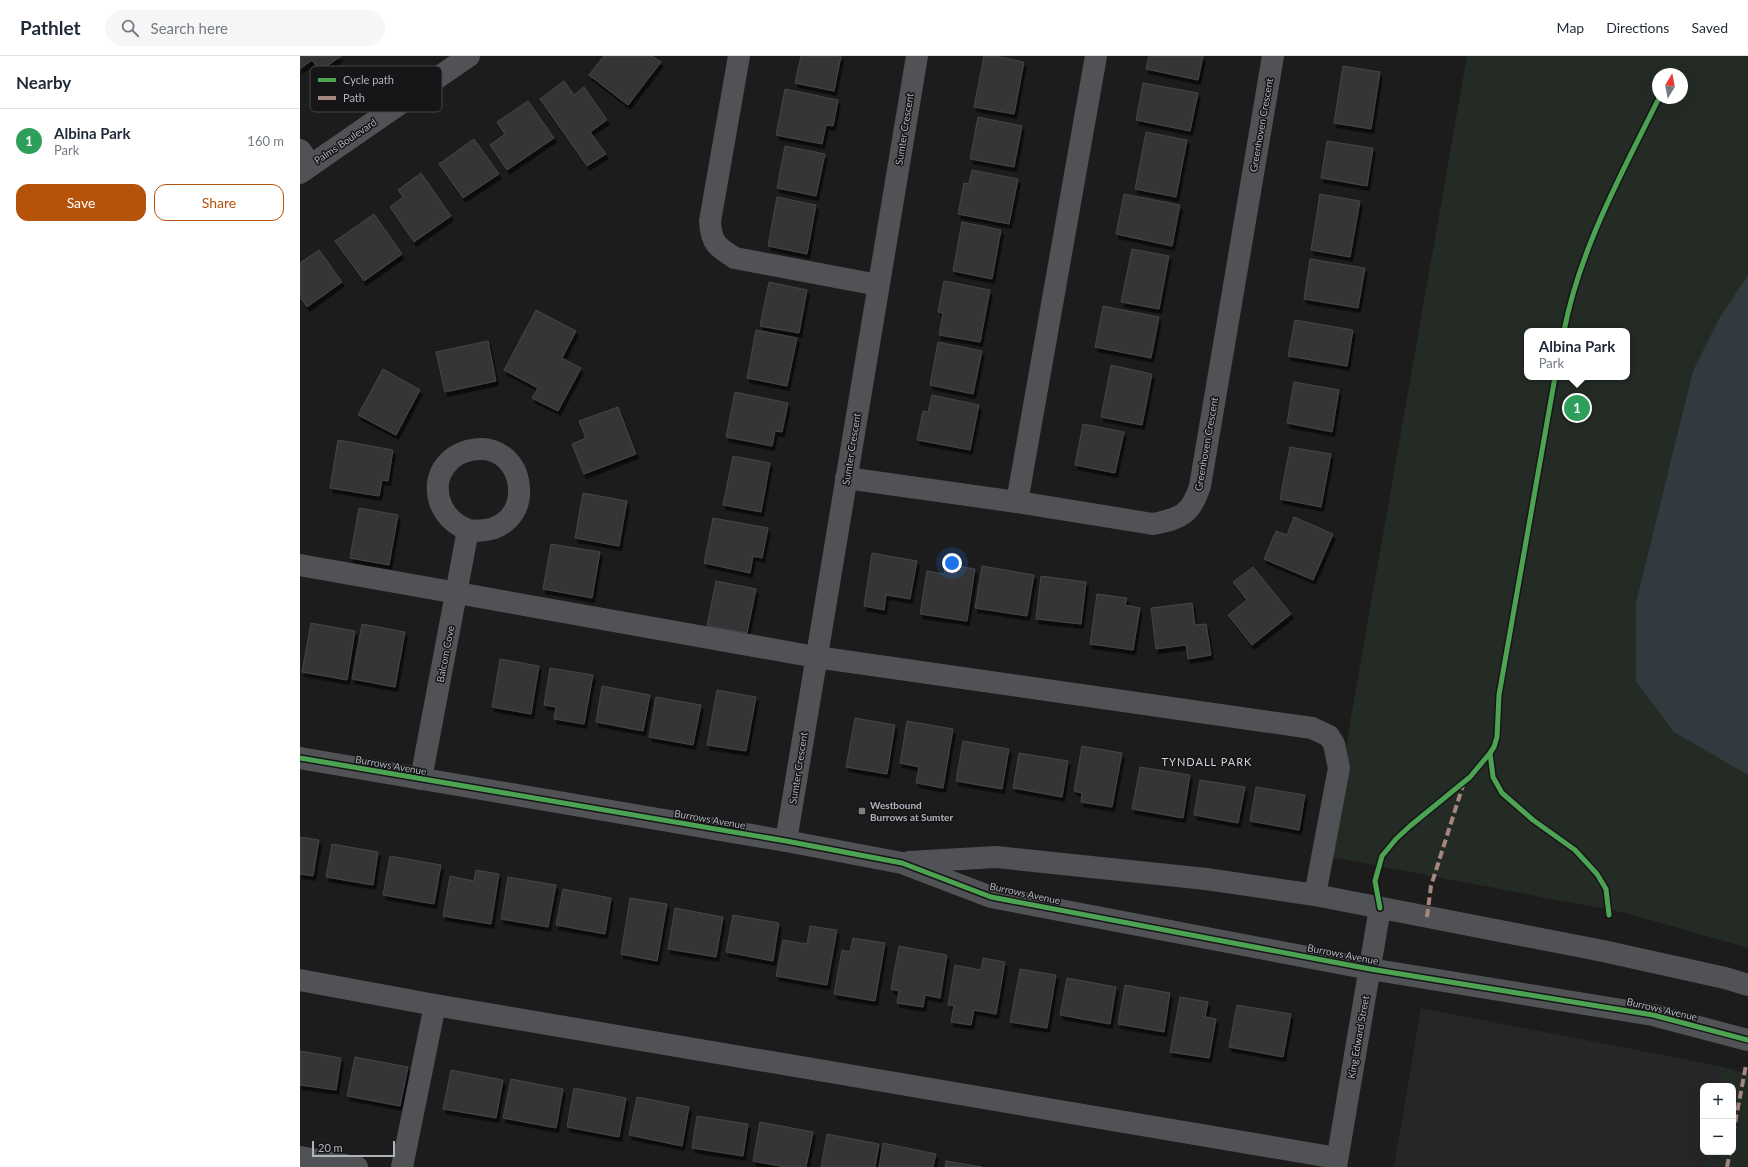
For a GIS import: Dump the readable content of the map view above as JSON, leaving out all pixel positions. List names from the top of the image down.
{
  "streets": {
    "street": [
      "Greenhoven Crescent",
      "Sumter Crescent",
      "Palms Boulevard",
      "Balcom Cove",
      "Burrows Avenue",
      "King Edward Street"
    ]
  },
  "crossings": [
    ["Greenhoven Crescent", "Sumter Crescent"],
    ["Sumter Crescent", "Burrows Avenue"],
    ["Balcom Cove", "Burrows Avenue"],
    ["Burrows Avenue", "King Edward Street"]
  ],
  "districts": ["TYNDALL PARK"],
  "places": {
    "transit": ["Westbound Burrows at Sumter"]
  },
  "legend": ["Cycle path", "Path"],
  "scale_bar": "20 m",
  "north": "top",
  "page": {
    "header": "Pathlet",
    "search": "Search here",
    "nav": ["Map", "Directions", "Saved"],
    "heading": "Nearby",
    "list": [
      {
        "mark": "1",
        "name": "Albina Park",
        "note": "Park",
        "value": "160 m"
      }
    ],
    "buttons": ["Save", "Share"],
    "popup": ["Albina Park", "Park"],
    "pins": "1",
    "map_buttons": ["+", "−"],
    "scale": "20 m"
  }
}
